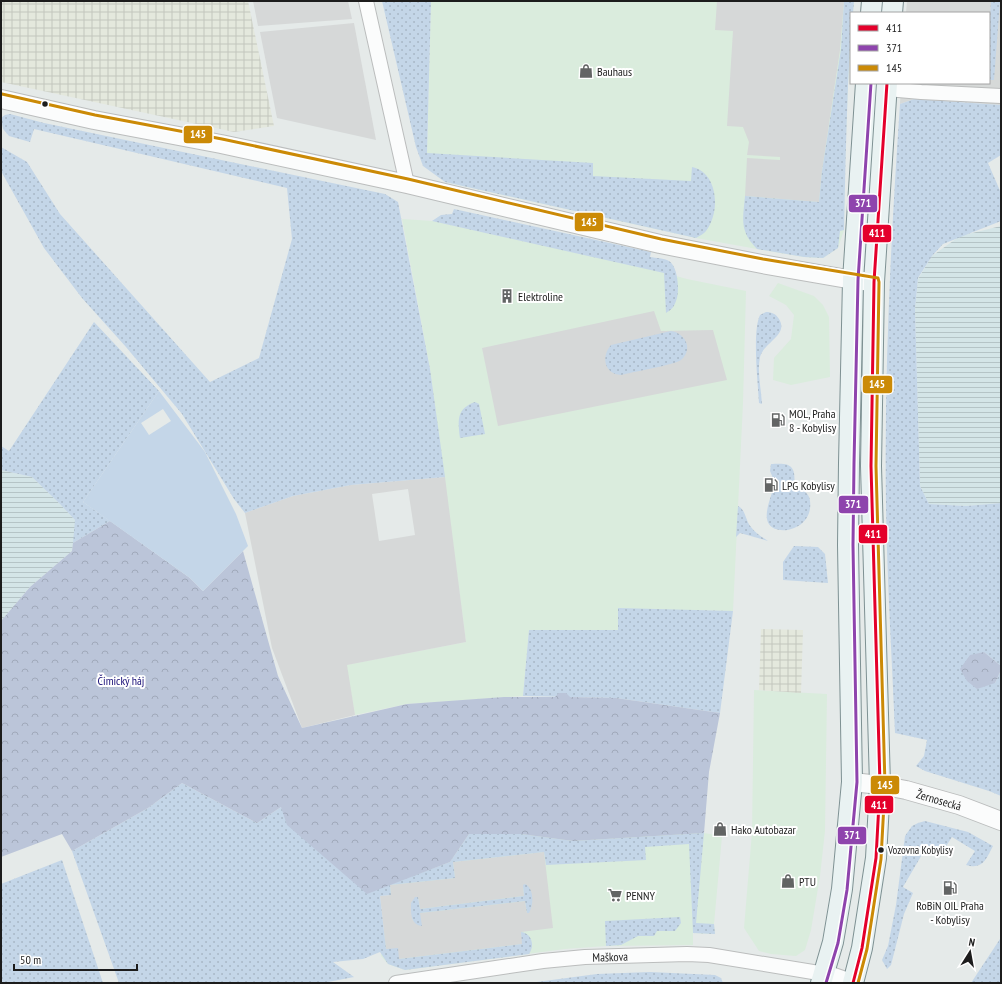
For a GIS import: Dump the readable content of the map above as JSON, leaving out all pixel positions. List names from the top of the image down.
{
  "streets": {
    "street": ["Žernosecká", "Maškova"]
  },
  "parks": ["Čimický háj"],
  "places": {
    "shop": ["Bauhaus", "Hako Autobazar", "PTU"],
    "building": ["Elektroline"],
    "fuel station": ["MOL, Praha 8 - Kobylisy", "LPG Kobylisy", "RoBiN OIL Praha - Kobylisy"],
    "other": ["Vozovna Kobylisy"],
    "supermarket": ["PENNY"]
  },
  "lines": ["transit line 411", "transit line 371", "transit line 145"],
  "legend": ["411", "371", "145"],
  "scale_bar": "50 m",
  "north": "top"
}
